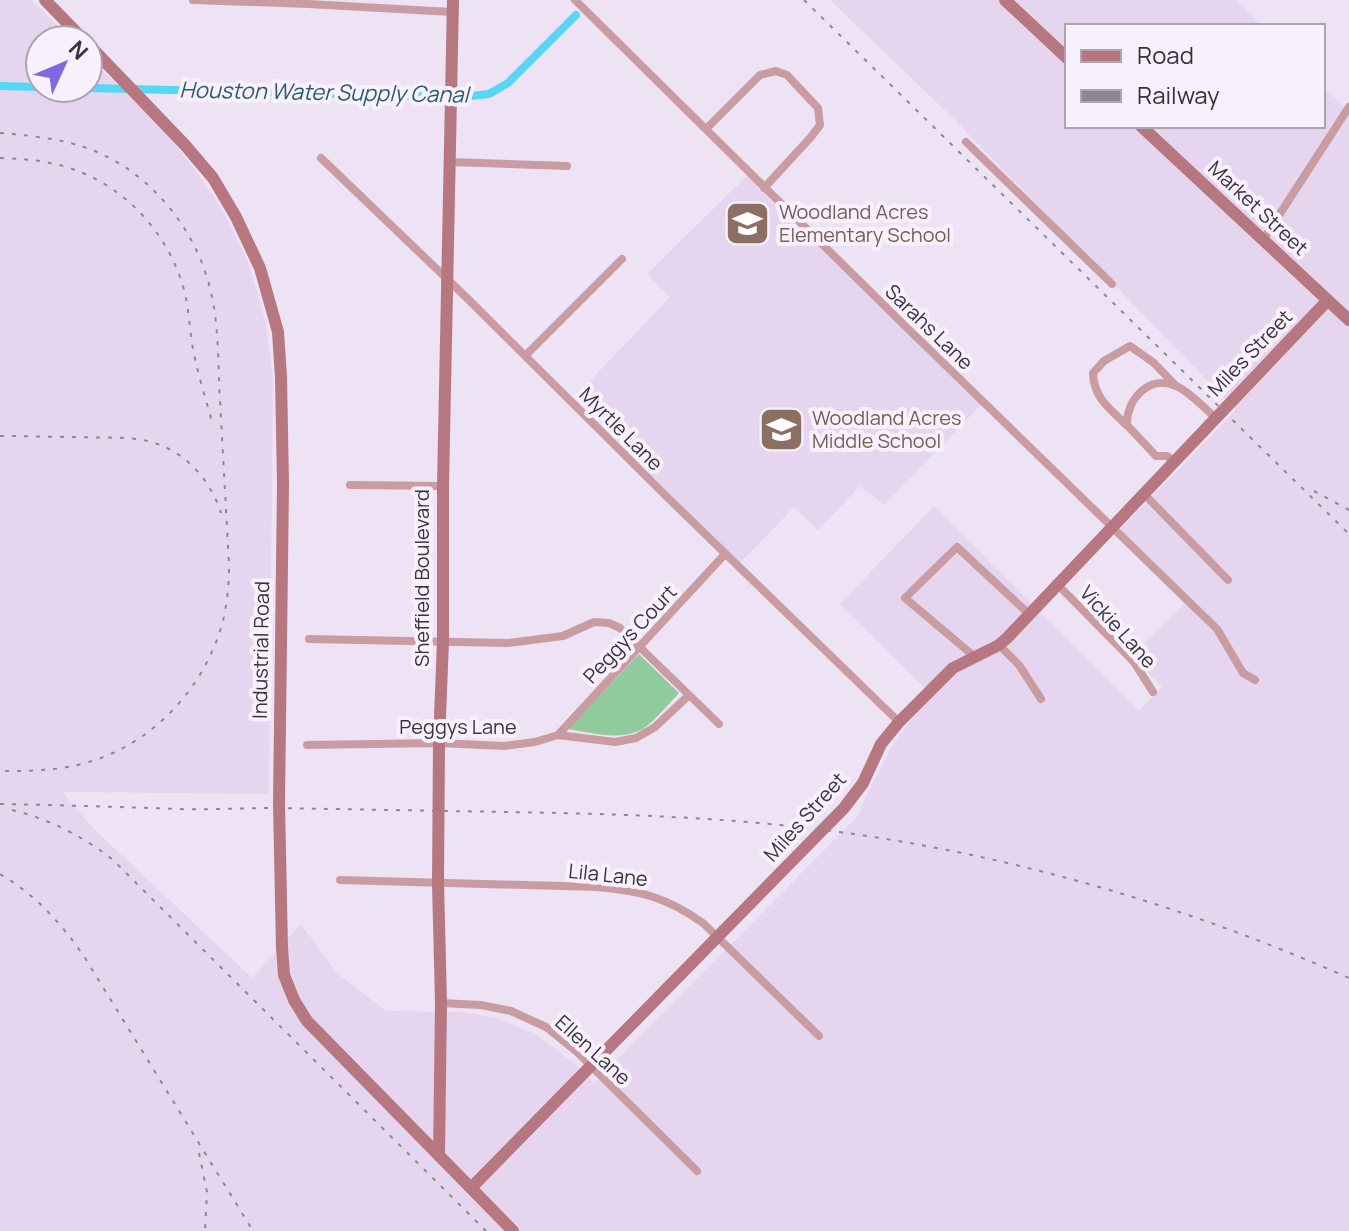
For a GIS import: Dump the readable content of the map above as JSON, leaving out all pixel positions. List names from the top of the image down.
{
  "streets": {
    "street": [
      "Market Street",
      "Sarahs Lane",
      "Miles Street",
      "Myrtle Lane",
      "Sheffield Boulevard",
      "Vickie Lane",
      "Peggys Court",
      "Industrial Road",
      "Peggys Lane",
      "Lila Lane",
      "Ellen Lane"
    ]
  },
  "crossings": [
    ["Market Street", "Miles Street"],
    ["Sarahs Lane", "Miles Street"],
    ["Miles Street", "Myrtle Lane"],
    ["Miles Street", "Vickie Lane"],
    ["Miles Street", "Industrial Road"],
    ["Miles Street", "Lila Lane"],
    ["Miles Street", "Ellen Lane"],
    ["Myrtle Lane", "Sheffield Boulevard"],
    ["Myrtle Lane", "Peggys Court"],
    ["Sheffield Boulevard", "Industrial Road"],
    ["Sheffield Boulevard", "Peggys Lane"],
    ["Sheffield Boulevard", "Lila Lane"],
    ["Sheffield Boulevard", "Ellen Lane"],
    ["Peggys Court", "Peggys Lane"]
  ],
  "water": ["Houston Water Supply Canal"],
  "places": {
    "school or university": ["Woodland Acres Elementary School", "Woodland Acres Middle School"]
  },
  "legend": ["Road", "Railway"],
  "north": "top right"
}
